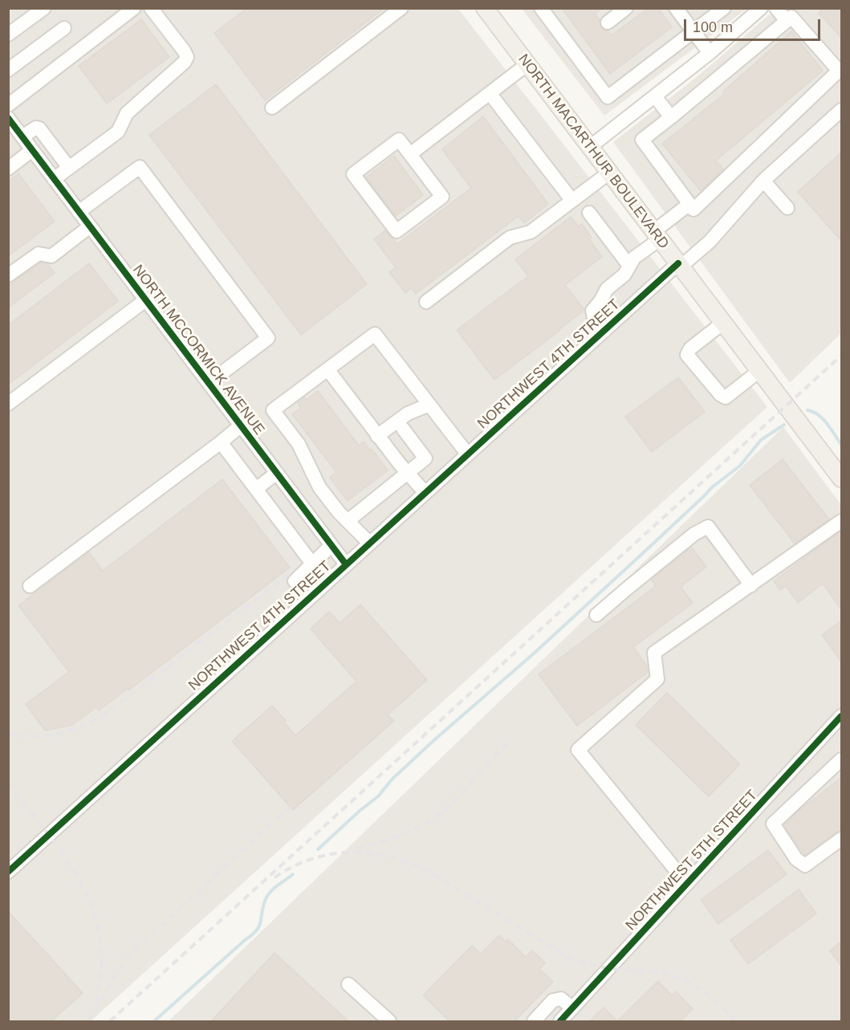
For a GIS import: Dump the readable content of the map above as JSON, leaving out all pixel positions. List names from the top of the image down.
{
  "streets": {
    "main road": ["NORTH MACARTHUR BOULEVARD"],
    "street": ["NORTH MCCORMICK AVENUE", "NORTHWEST 4TH STREET", "NORTHWEST 5TH STREET"]
  },
  "crossings": [
    ["NORTH MACARTHUR BOULEVARD", "NORTHWEST 4TH STREET"],
    ["NORTH MCCORMICK AVENUE", "NORTHWEST 4TH STREET"]
  ],
  "scale_bar": "100 m"
}
